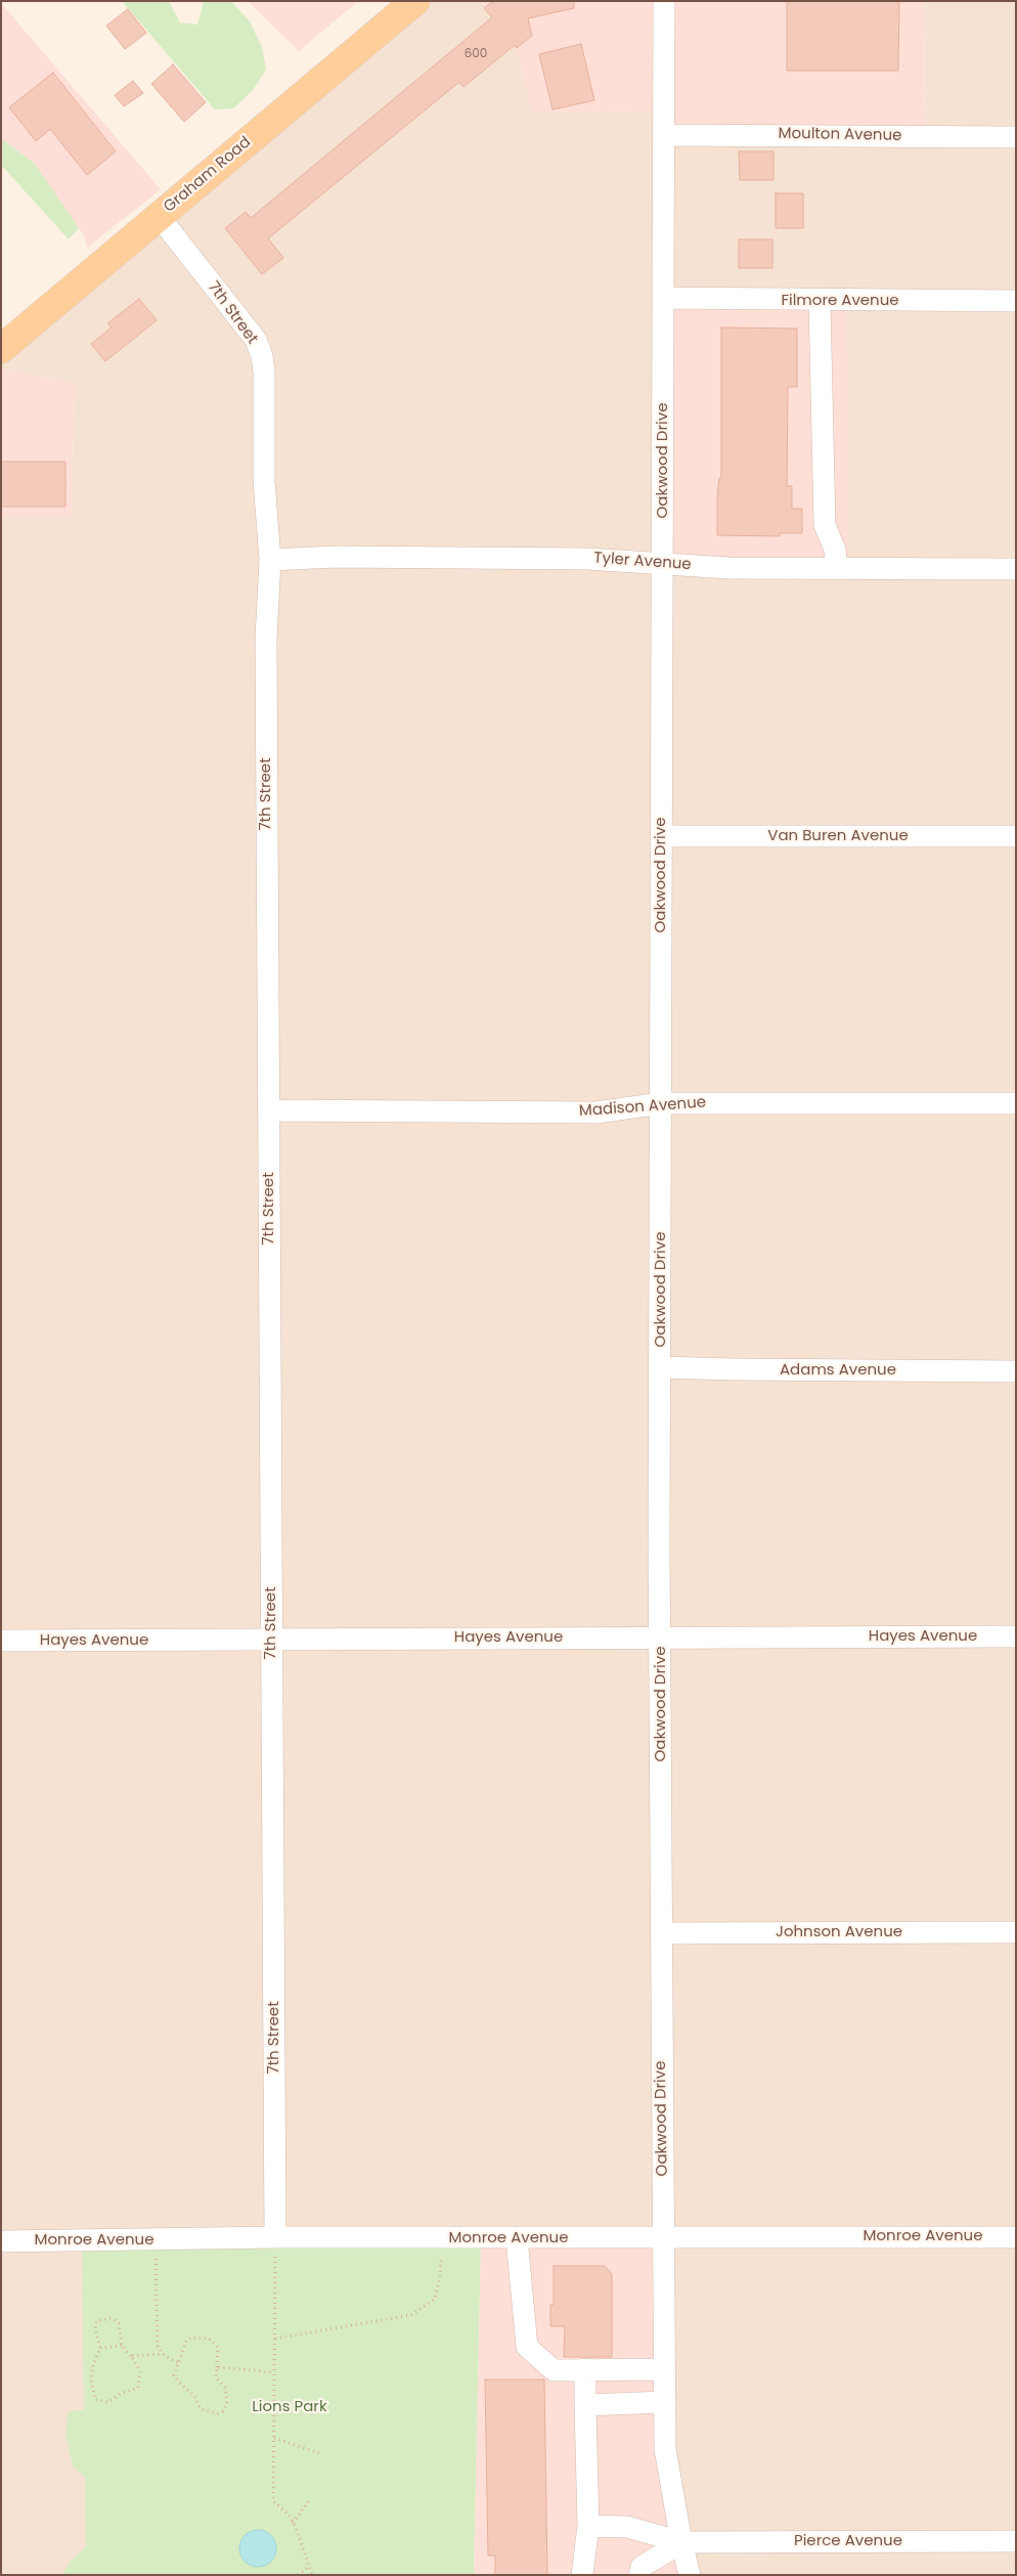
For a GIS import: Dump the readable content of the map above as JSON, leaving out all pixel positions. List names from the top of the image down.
{
  "streets": {
    "main road": ["Graham Road"],
    "street": [
      "Moulton Avenue",
      "Filmore Avenue",
      "7th Street",
      "Oakwood Drive",
      "Tyler Avenue",
      "Van Buren Avenue",
      "Madison Avenue",
      "Adams Avenue",
      "Hayes Avenue",
      "Johnson Avenue",
      "Monroe Avenue",
      "Pierce Avenue"
    ]
  },
  "crossings": [
    ["Moulton Avenue", "Oakwood Drive"],
    ["Graham Road", "7th Street"],
    ["Filmore Avenue", "Oakwood Drive"],
    ["7th Street", "Tyler Avenue"],
    ["7th Street", "Madison Avenue"],
    ["7th Street", "Hayes Avenue"],
    ["7th Street", "Monroe Avenue"],
    ["Oakwood Drive", "Tyler Avenue"],
    ["Oakwood Drive", "Van Buren Avenue"],
    ["Oakwood Drive", "Madison Avenue"],
    ["Oakwood Drive", "Adams Avenue"],
    ["Oakwood Drive", "Hayes Avenue"],
    ["Oakwood Drive", "Johnson Avenue"],
    ["Oakwood Drive", "Monroe Avenue"],
    ["Oakwood Drive", "Pierce Avenue"]
  ],
  "parks": ["Lions Park"],
  "house_numbers": ["600"]
}
